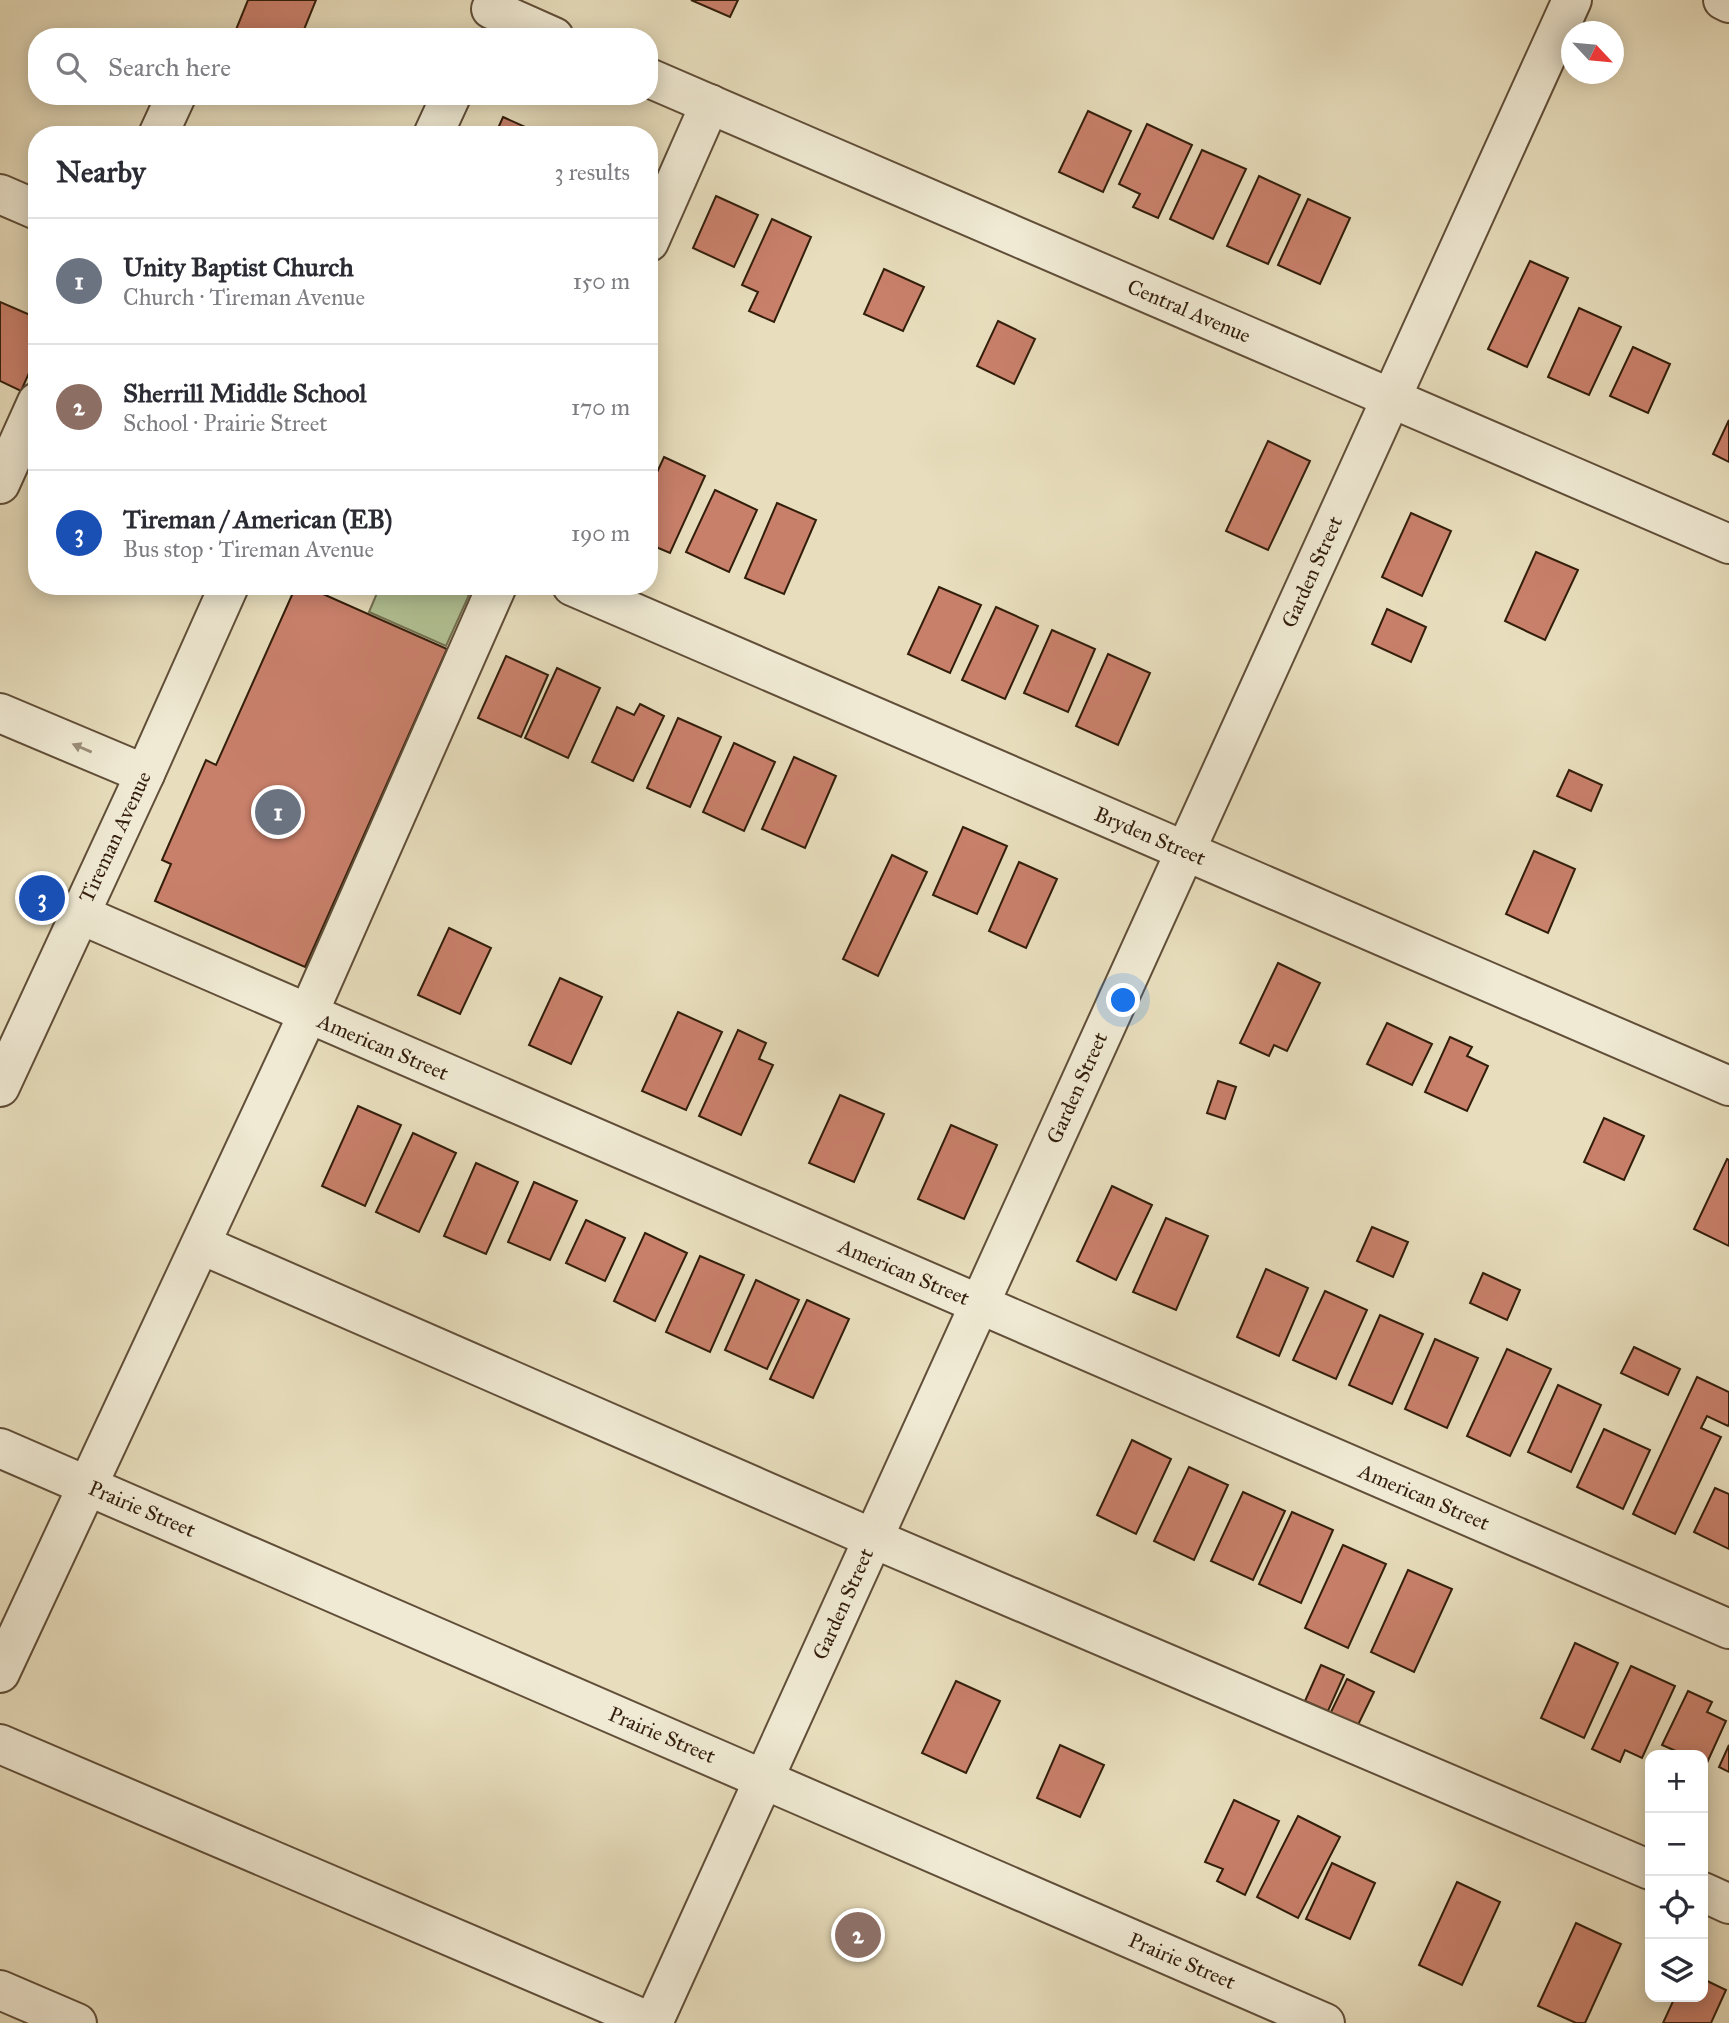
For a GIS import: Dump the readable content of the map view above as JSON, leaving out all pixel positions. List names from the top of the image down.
{
  "streets": {
    "street": [
      "Central Avenue",
      "Garden Street",
      "Bryden Street",
      "Tireman Avenue",
      "American Street",
      "Prairie Street"
    ]
  },
  "crossings": [
    ["Central Avenue", "Garden Street"],
    ["Garden Street", "Bryden Street"],
    ["Garden Street", "American Street"],
    ["Garden Street", "Prairie Street"],
    ["Tireman Avenue", "American Street"]
  ],
  "north": "bottom right",
  "page": {
    "search": "Search here",
    "heading": ["Nearby", "3 results"],
    "list": [
      {
        "mark": "1",
        "name": "Unity Baptist Church",
        "note": "Church · Tireman Avenue",
        "value": "150 m"
      },
      {
        "mark": "2",
        "name": "Sherrill Middle School",
        "note": "School · Prairie Street",
        "value": "170 m"
      },
      {
        "mark": "3",
        "name": "Tireman / American (EB)",
        "note": "Bus stop · Tireman Avenue",
        "value": "190 m"
      }
    ],
    "pins": ["1", "3", "2"],
    "map_buttons": ["+", "−"]
  }
}
